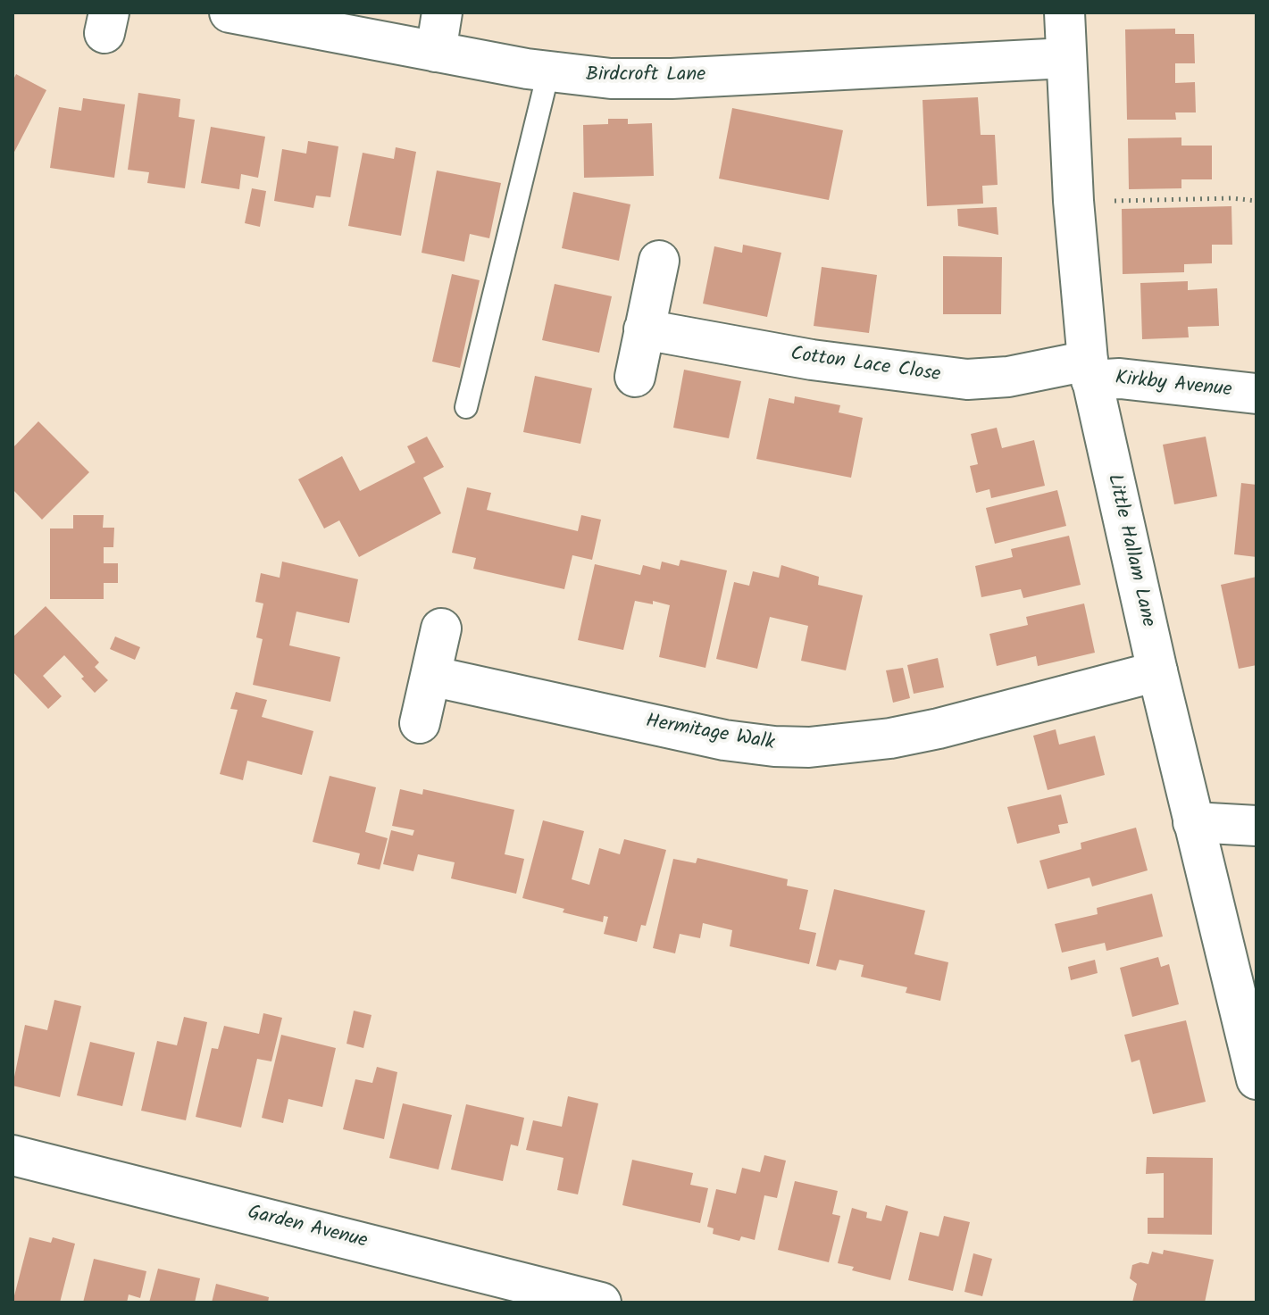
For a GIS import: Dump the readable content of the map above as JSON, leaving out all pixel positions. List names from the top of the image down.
{
  "streets": {
    "street": [
      "Birdcroft Lane",
      "Cotton Lace Close",
      "Kirkby Avenue",
      "Little Hallam Lane",
      "Hermitage Walk",
      "Garden Avenue"
    ]
  },
  "crossings": [
    ["Birdcroft Lane", "Little Hallam Lane"],
    ["Cotton Lace Close", "Kirkby Avenue"],
    ["Cotton Lace Close", "Little Hallam Lane"],
    ["Kirkby Avenue", "Little Hallam Lane"],
    ["Little Hallam Lane", "Hermitage Walk"]
  ]
}
